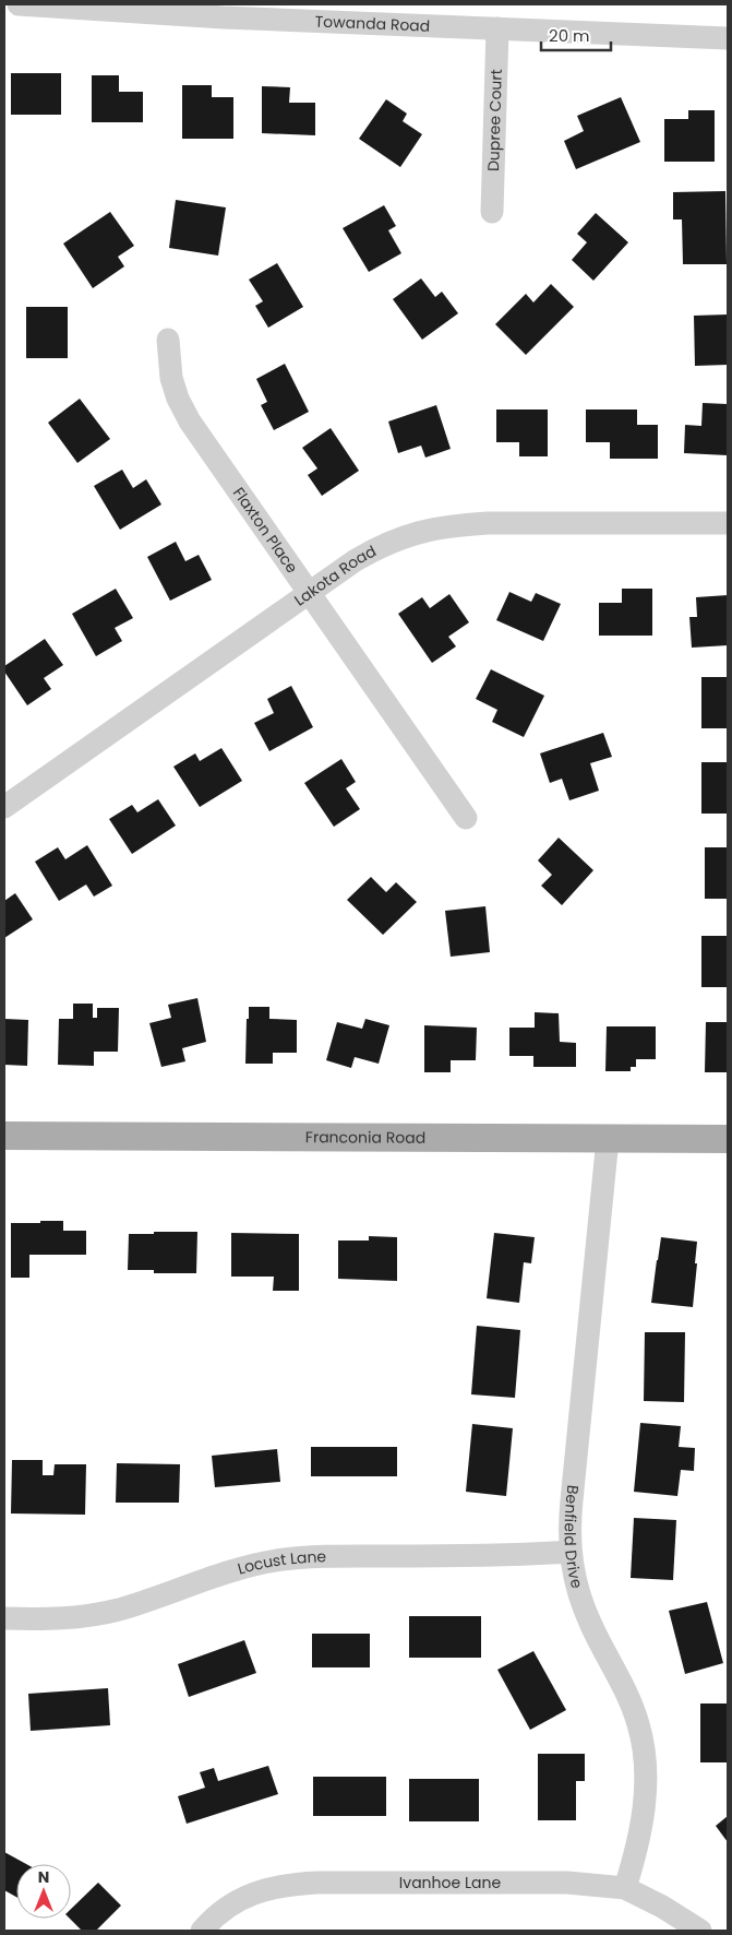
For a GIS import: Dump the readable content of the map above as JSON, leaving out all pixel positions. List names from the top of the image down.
{
  "streets": {
    "main road": ["Franconia Road"],
    "street": [
      "Towanda Road",
      "Dupree Court",
      "Flaxton Place",
      "Lakota Road",
      "Benfield Drive",
      "Locust Lane",
      "Ivanhoe Lane"
    ]
  },
  "crossings": [
    ["Towanda Road", "Dupree Court"],
    ["Flaxton Place", "Lakota Road"],
    ["Franconia Road", "Benfield Drive"],
    ["Benfield Drive", "Locust Lane"],
    ["Benfield Drive", "Ivanhoe Lane"]
  ],
  "scale_bar": "20 m",
  "north": "top"
}
